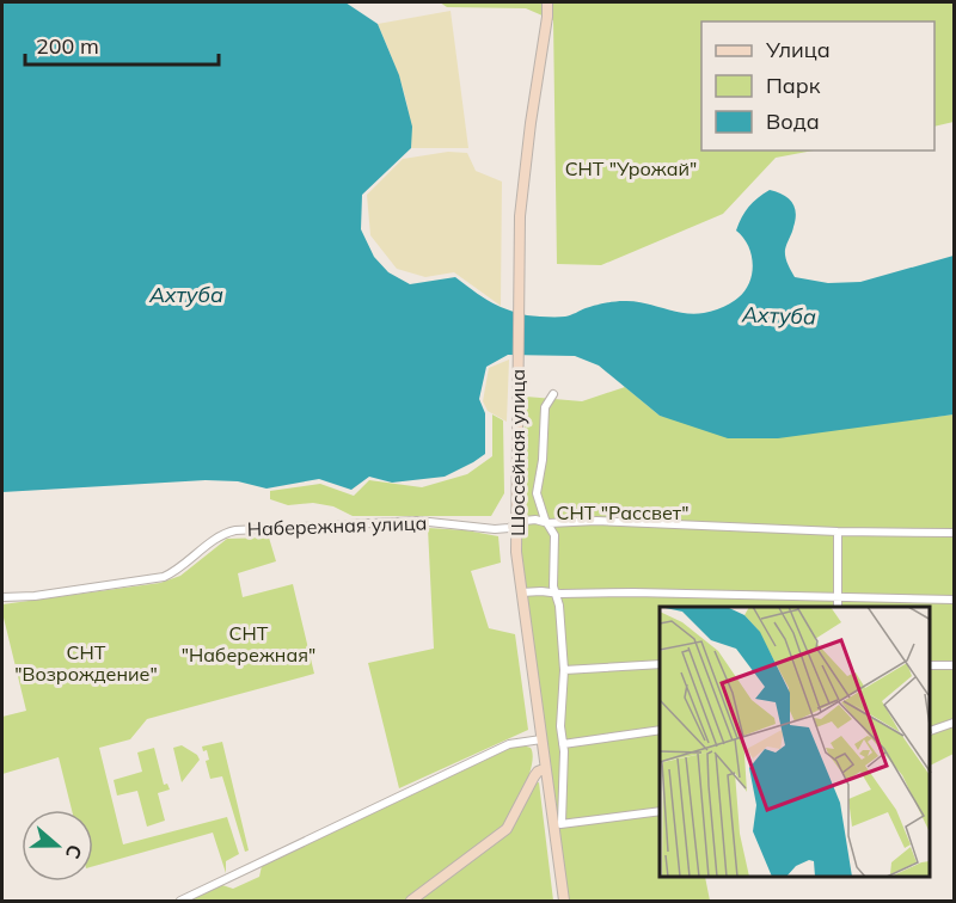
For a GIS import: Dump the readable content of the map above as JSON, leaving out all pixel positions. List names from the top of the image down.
{
  "streets": {
    "street": ["Шоссейная улица", "Набережная улица"]
  },
  "crossings": [
    ["Шоссейная улица", "Набережная улица"]
  ],
  "water": ["Ахтуба"],
  "parks": [
    "СНТ \"Урожай\"",
    "СНТ \"Рассвет\"",
    "СНТ \"Набережная\"",
    "СНТ \"Возрождение\""
  ],
  "legend": ["Улица", "Парк", "Вода"],
  "scale_bar": "200 m",
  "north": "right"
}
